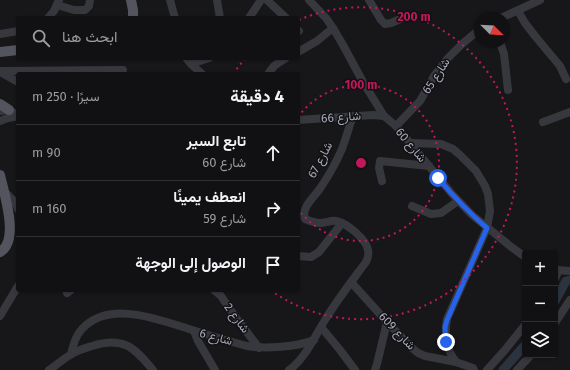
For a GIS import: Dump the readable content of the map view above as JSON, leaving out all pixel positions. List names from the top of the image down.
{
  "streets": {
    "street": [
      "شارع 65",
      "شارع 66",
      "شارع 60",
      "شارع 67",
      "شارع 2",
      "شارع 609",
      "شارع 6"
    ]
  },
  "crossings": [
    ["شارع 65", "شارع 60"],
    ["شارع 66", "شارع 60"],
    ["شارع 66", "شارع 67"],
    ["شارع 2", "شارع 6"]
  ],
  "north": "bottom right",
  "page": {
    "search": "ابحث هنا",
    "heading": ["4 دقيقة", "سيرًا · 250 m"],
    "list": [
      ["تابع السير", "شارع 60", "90 m"],
      ["انعطف يمينًا", "شارع 59", "160 m"],
      "الوصول إلى الوجهة"
    ],
    "map_buttons": ["+", "−"]
  },
  "rings": ["200 m", "100 m"]
}
